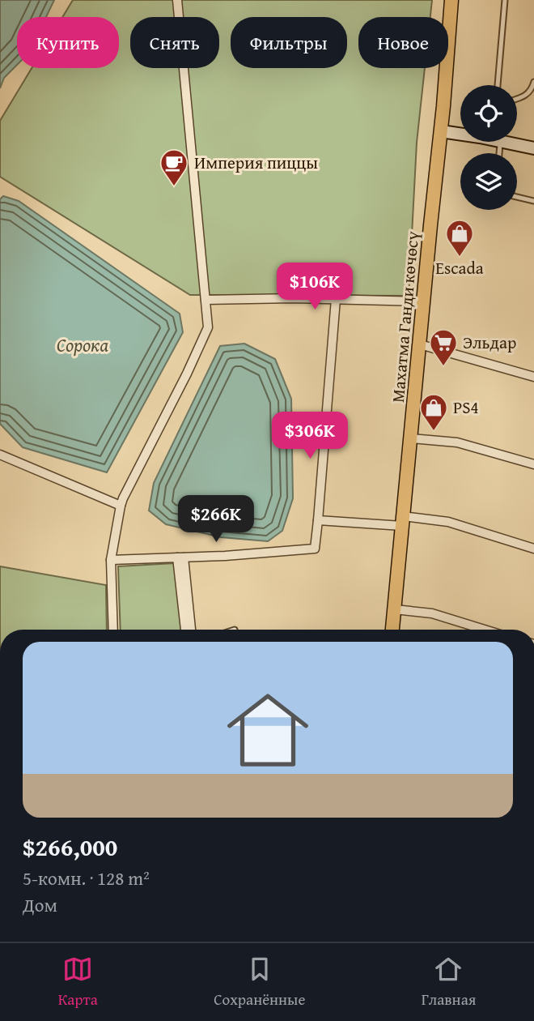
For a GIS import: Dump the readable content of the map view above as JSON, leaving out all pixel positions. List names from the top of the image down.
{
  "streets": {
    "main road": ["Махатма Ганди көчөсү"]
  },
  "water": ["Сорока"],
  "places": {
    "cafe": ["Империя пиццы"],
    "shop": ["Escada", "PS4"],
    "supermarket": ["Эльдар"]
  },
  "page": {
    "chip": [
      "Купить",
      "Снять",
      "Фильтры",
      "Новое"
    ],
    "price": ["$106K", "$306K", "$266K"],
    "list": [
      {
        "name": "$266,000",
        "note": "5-комн. · 128 m² · Дом"
      }
    ],
    "tabs": ["Карта", "Сохранённые", "Главная"]
  }
}
